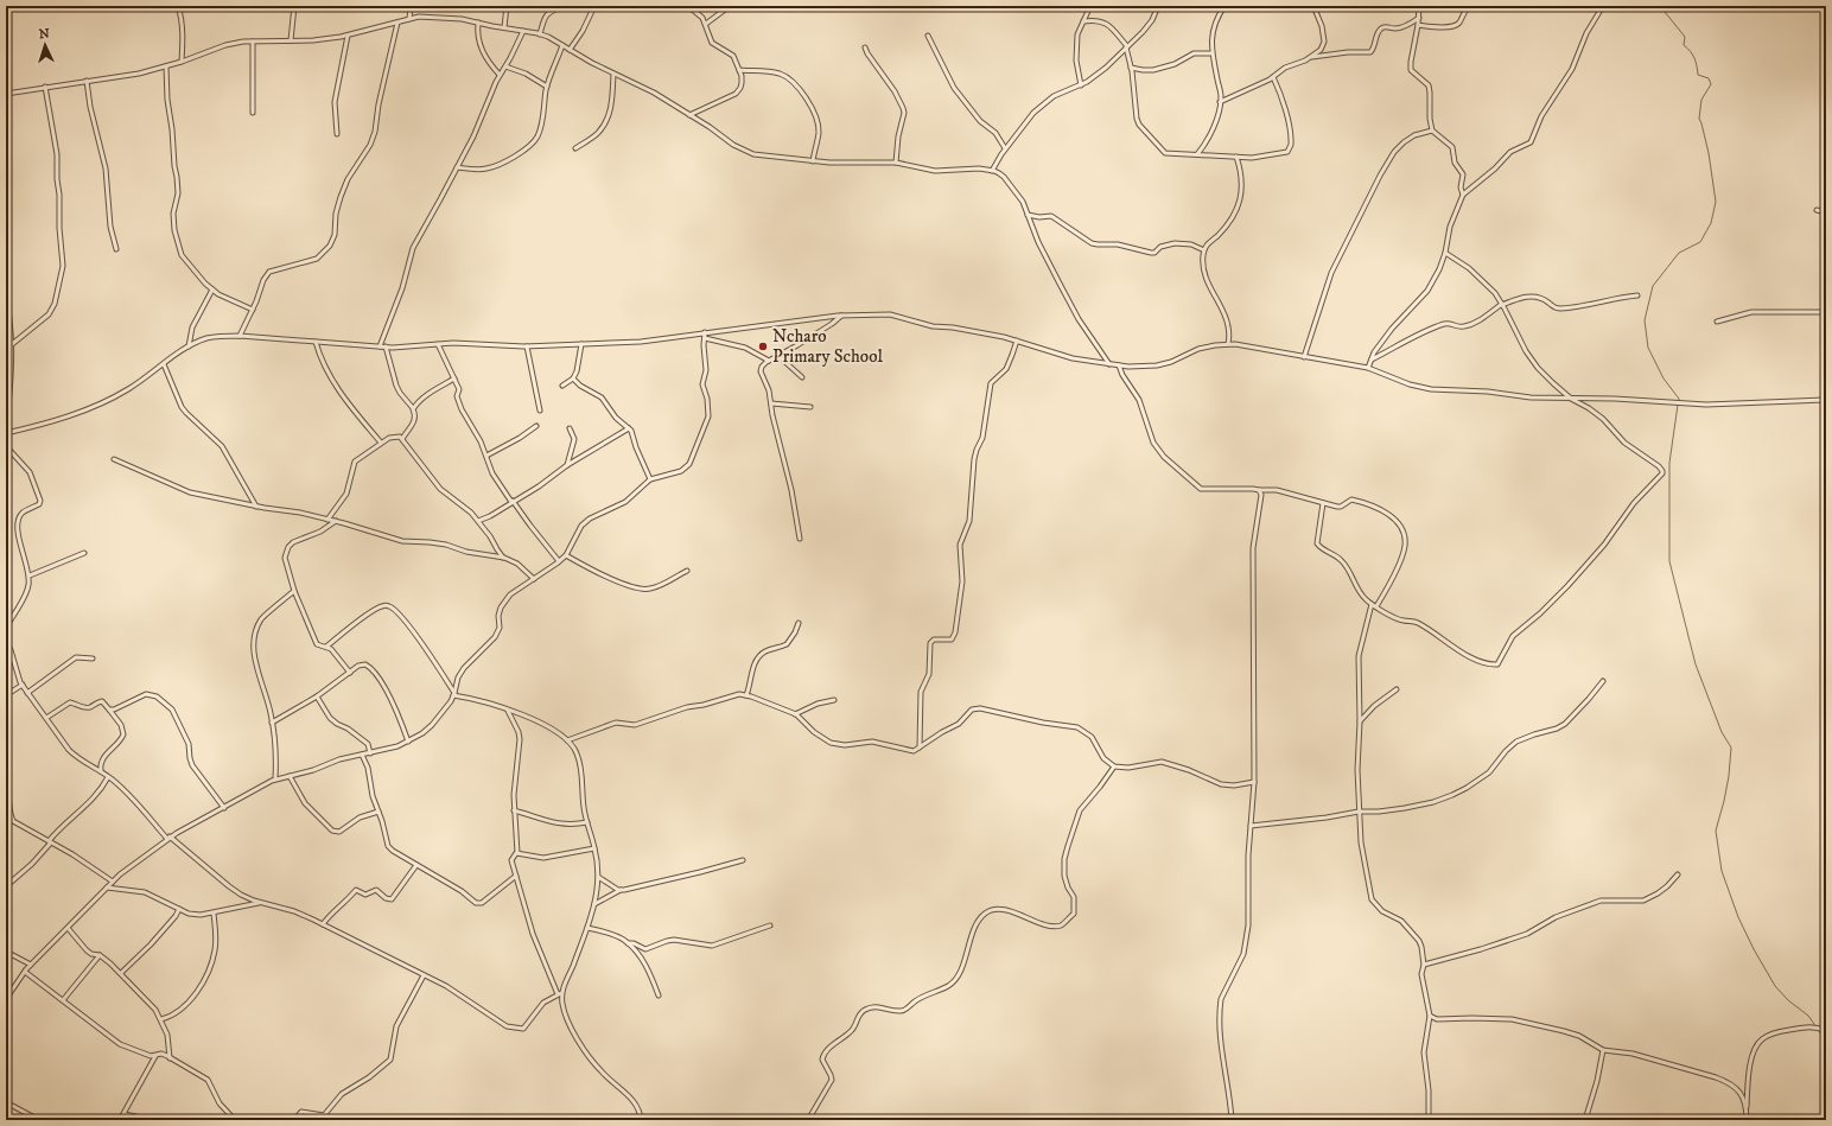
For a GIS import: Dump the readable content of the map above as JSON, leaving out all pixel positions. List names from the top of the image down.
{
  "places": ["Ncharo Primary School"],
  "north": "top"
}
